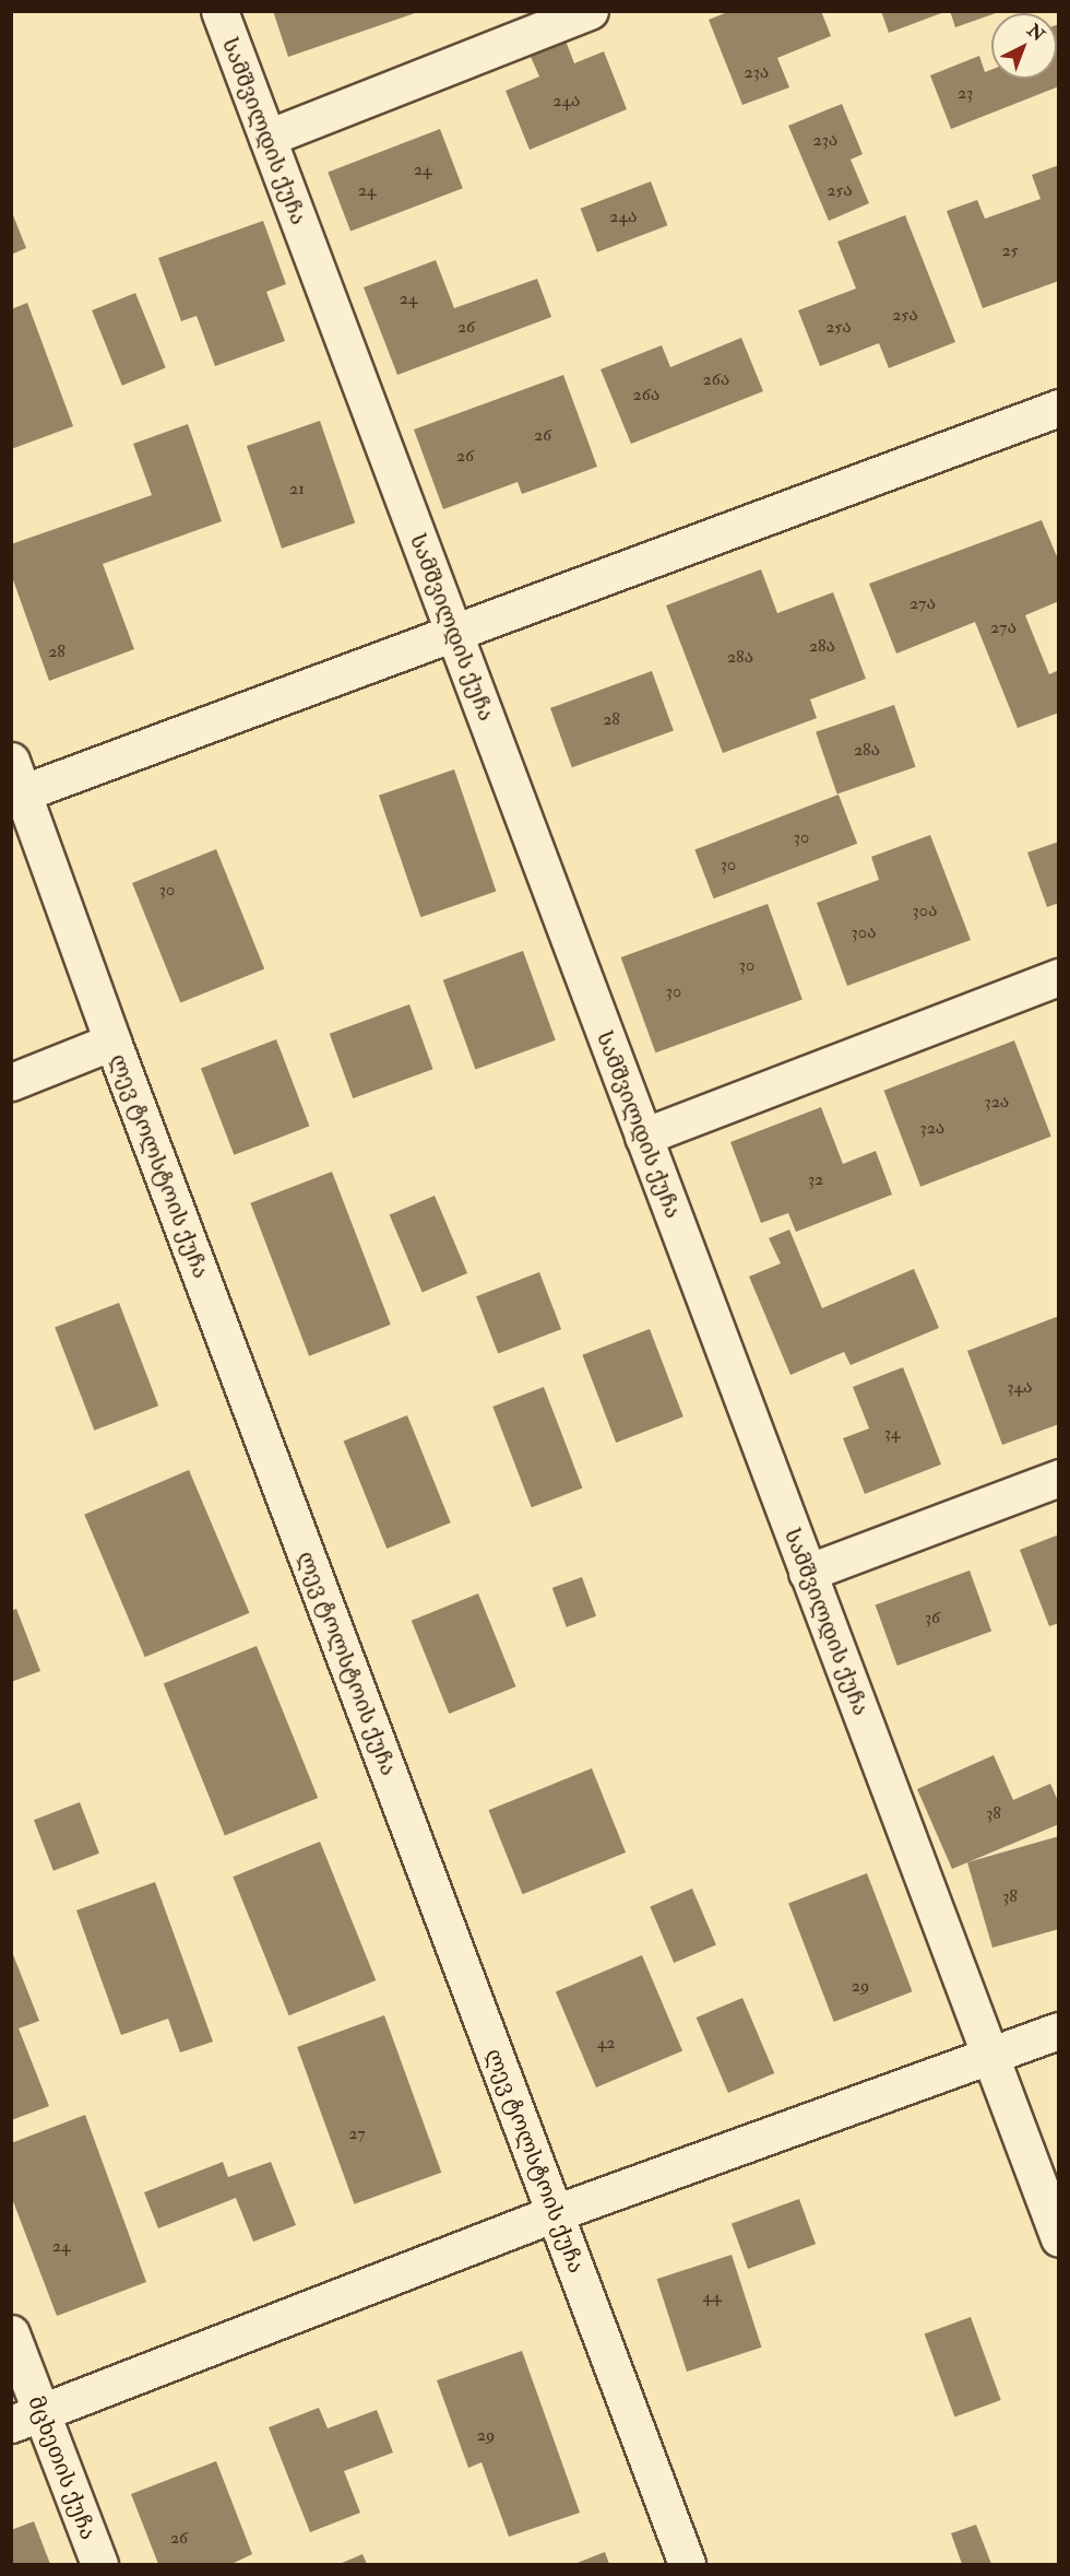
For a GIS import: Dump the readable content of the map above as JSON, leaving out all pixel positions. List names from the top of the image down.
{
  "streets": {
    "street": ["სამშვილდის ქუჩა", "ლევ ტოლსტოის ქუჩა", "მცხეთის ქუჩა"]
  },
  "house_numbers": [
    "23ა",
    "23",
    "24ა",
    "23ა",
    "24",
    "24",
    "25ა",
    "24ა",
    "25",
    "24",
    "25ა",
    "26",
    "25ა",
    "26ა",
    "26ა",
    "26",
    "26",
    "21",
    "27ა",
    "27ა",
    "28ა",
    "28",
    "28ა",
    "28",
    "28ა",
    "30",
    "30",
    "30",
    "30ა",
    "30ა",
    "30",
    "30",
    "32ა",
    "32ა",
    "32",
    "34ა",
    "34",
    "36",
    "38",
    "38",
    "29",
    "42",
    "27",
    "24",
    "44",
    "29",
    "26"
  ],
  "north": "top right"
}
